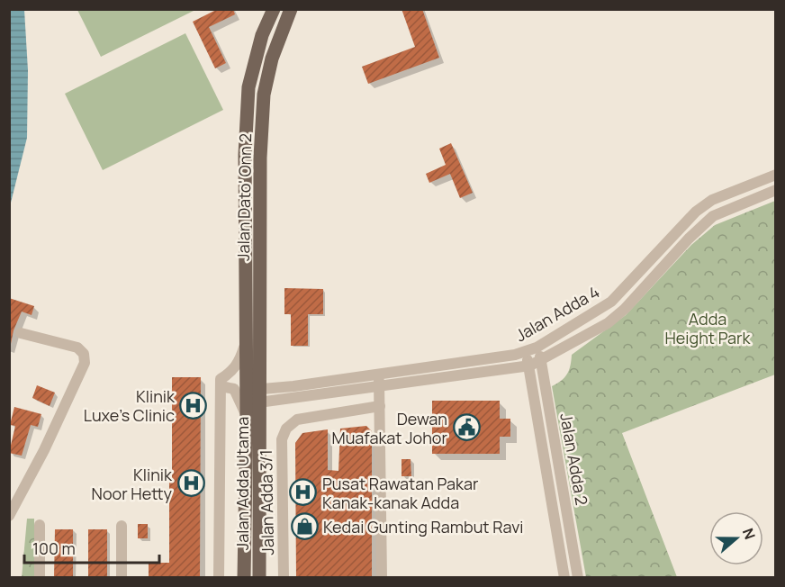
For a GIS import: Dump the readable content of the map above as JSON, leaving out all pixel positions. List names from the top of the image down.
{
  "streets": {
    "main road": ["Jalan Dato' Onn 2", "Jalan Adda Utama"],
    "street": ["Jalan Adda 4", "Jalan Adda 2", "Jalan Adda 3/1"]
  },
  "crossings": [
    ["Jalan Dato' Onn 2", "Jalan Adda 4"],
    ["Jalan Dato' Onn 2", "Jalan Adda Utama"],
    ["Jalan Adda 4", "Jalan Adda 2"],
    ["Jalan Adda 4", "Jalan Adda Utama"]
  ],
  "parks": ["Adda Height Park"],
  "places": {
    "hospital": ["Klinik Luxe's Clinic", "Klinik Noor Hetty", "Pusat Rawatan Pakar Kanak-kanak Adda"],
    "public building": ["Dewan Muafakat Johor"],
    "shop": ["Kedai Gunting Rambut Ravi"]
  },
  "scale_bar": "100 m",
  "north": "right"
}
